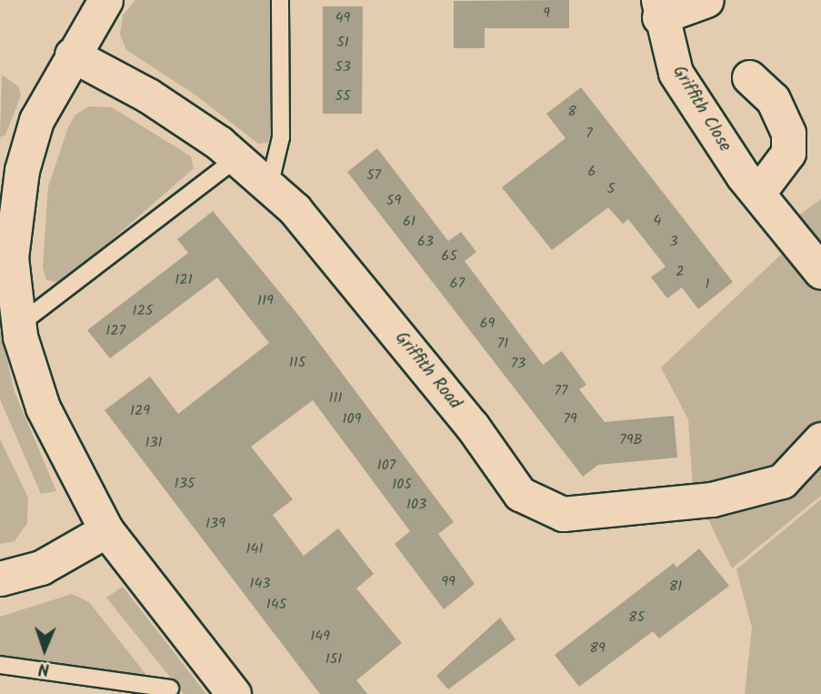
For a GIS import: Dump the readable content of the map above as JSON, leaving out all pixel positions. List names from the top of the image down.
{
  "streets": {
    "street": ["Griffith Close", "Griffith Road"]
  },
  "house_numbers": [
    "9",
    "49",
    "51",
    "53",
    "55",
    "8",
    "7",
    "6",
    "57",
    "5",
    "59",
    "4",
    "61",
    "63",
    "3",
    "65",
    "2",
    "121",
    "67",
    "1",
    "119",
    "125",
    "69",
    "127",
    "71",
    "115",
    "73",
    "77",
    "111",
    "129",
    "109",
    "79",
    "79B",
    "131",
    "107",
    "135",
    "105",
    "103",
    "139",
    "141",
    "99",
    "143",
    "81",
    "145",
    "85",
    "149",
    "89",
    "151"
  ],
  "north": "bottom"
}
